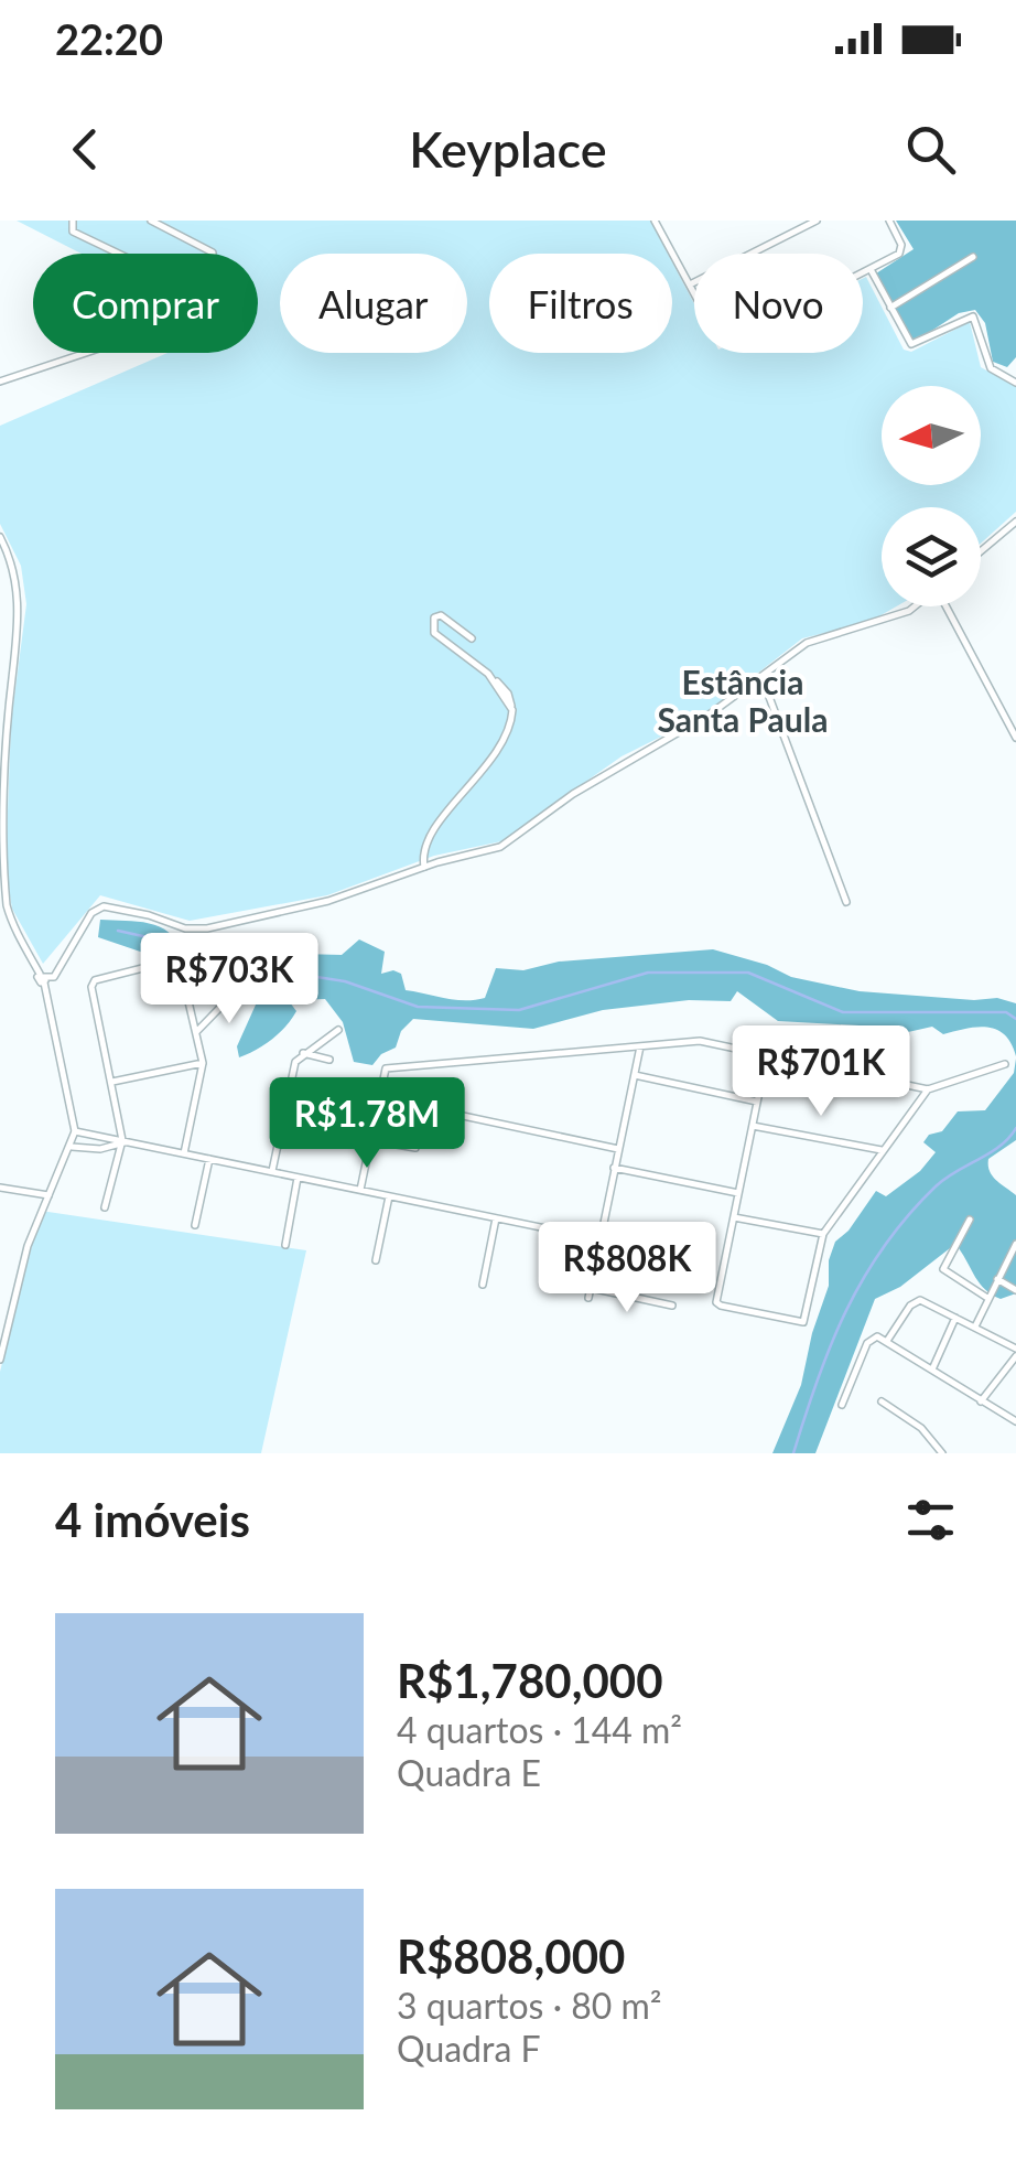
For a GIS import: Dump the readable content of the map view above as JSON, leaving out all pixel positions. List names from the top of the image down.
{
  "districts": ["Estância Santa Paula"],
  "north": "left",
  "page": {
    "status": "22:20",
    "header": "Keyplace",
    "chip": [
      "Comprar",
      "Alugar",
      "Filtros",
      "Novo"
    ],
    "price": [
      "R$703K",
      "R$701K",
      "R$1.78M",
      "R$808K"
    ],
    "heading": "4 imóveis",
    "list": [
      {
        "name": "R$1,780,000",
        "note": "4 quartos · 144 m² · Quadra E"
      },
      {
        "name": "R$808,000",
        "note": "3 quartos · 80 m² · Quadra F"
      }
    ]
  }
}
